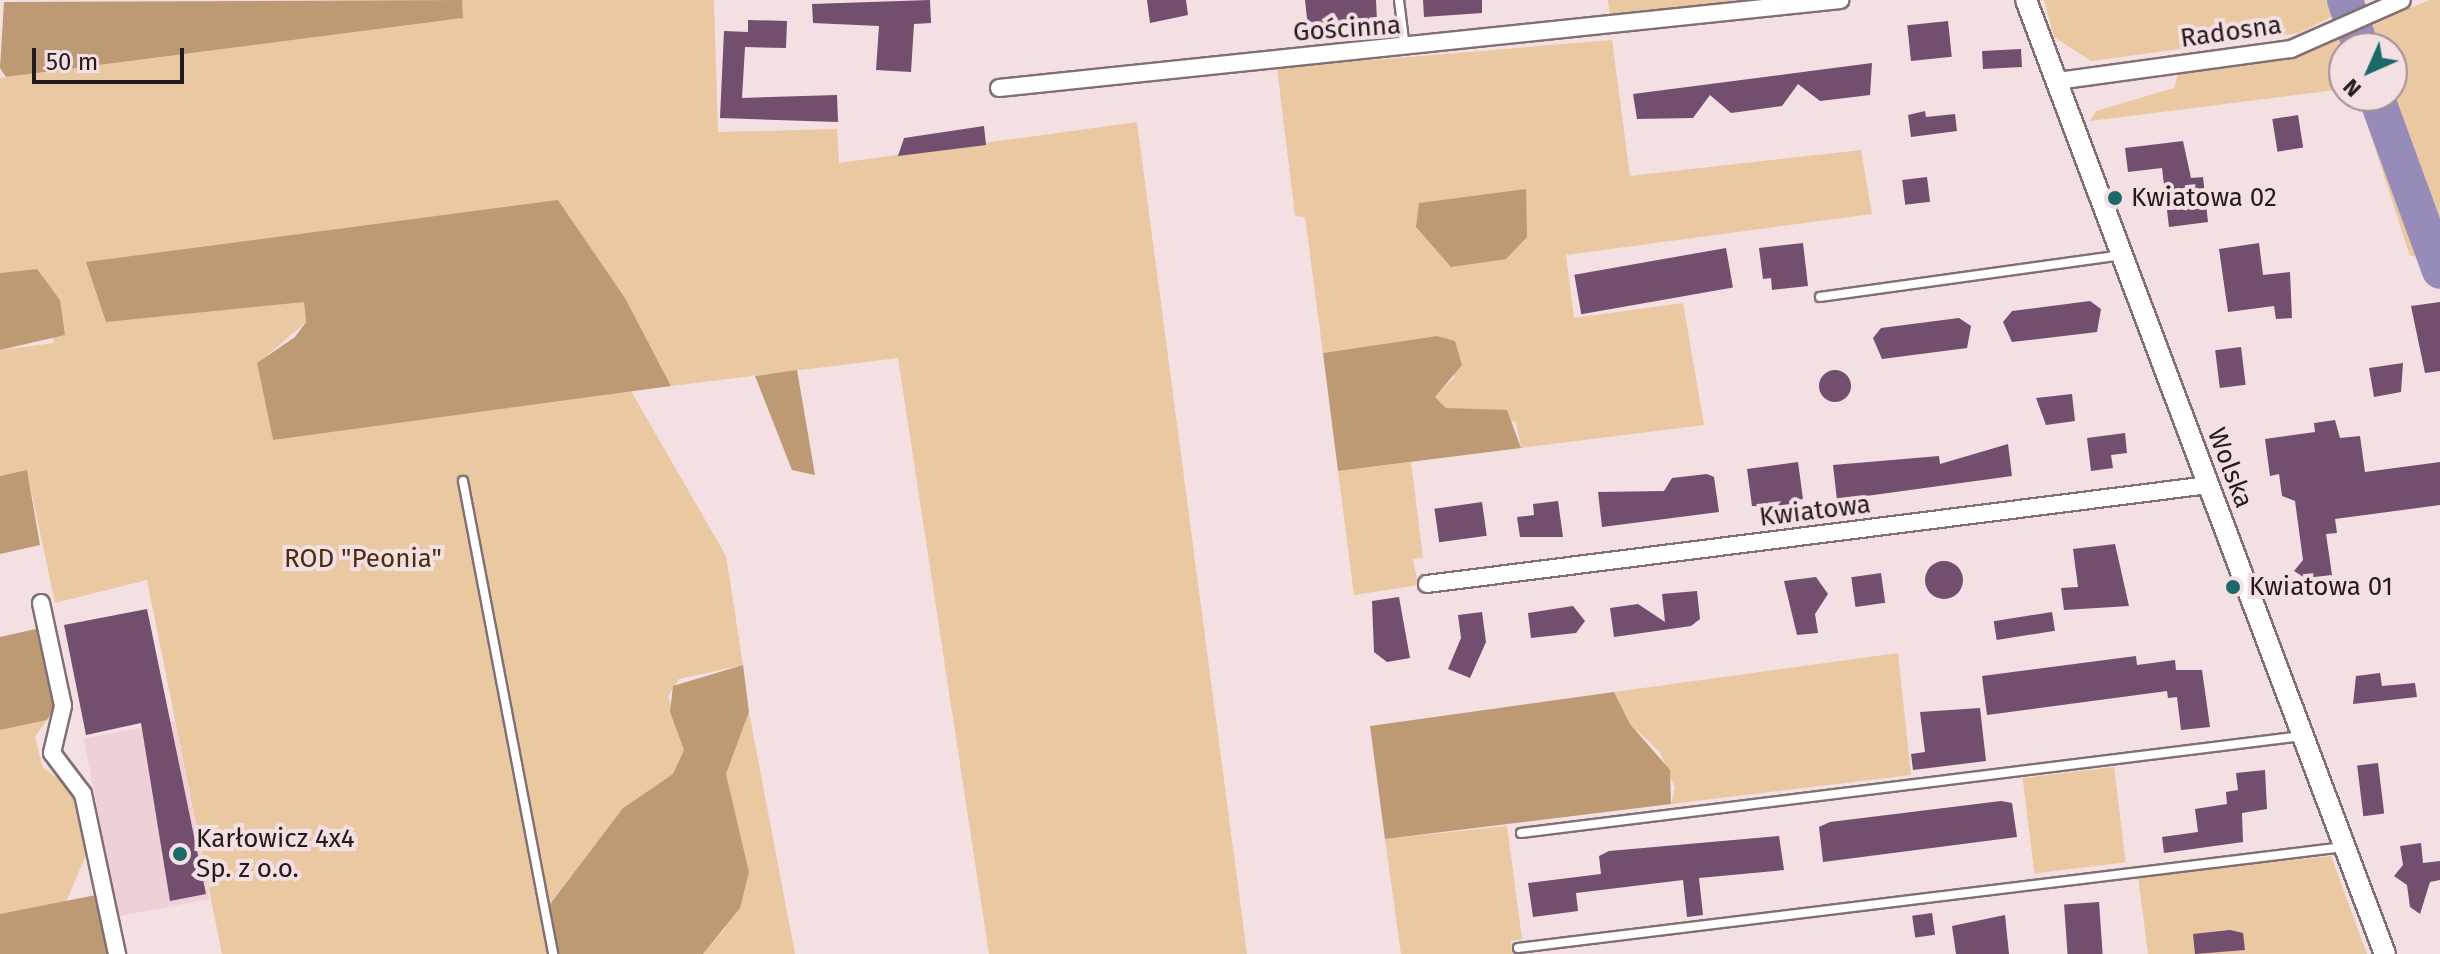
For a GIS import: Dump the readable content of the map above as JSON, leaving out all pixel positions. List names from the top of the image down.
{
  "streets": {
    "street": [
      "Gościnna",
      "Radosna",
      "Wolska",
      "Kwiatowa"
    ]
  },
  "crossings": [
    ["Radosna", "Wolska"],
    ["Wolska", "Kwiatowa"]
  ],
  "parks": ["ROD \"Peonia\""],
  "places": ["Kwiatowa 02", "Kwiatowa 01", "Karłowicz 4x4 Sp. z o.o."],
  "scale_bar": "50 m",
  "north": "bottom left"
}
